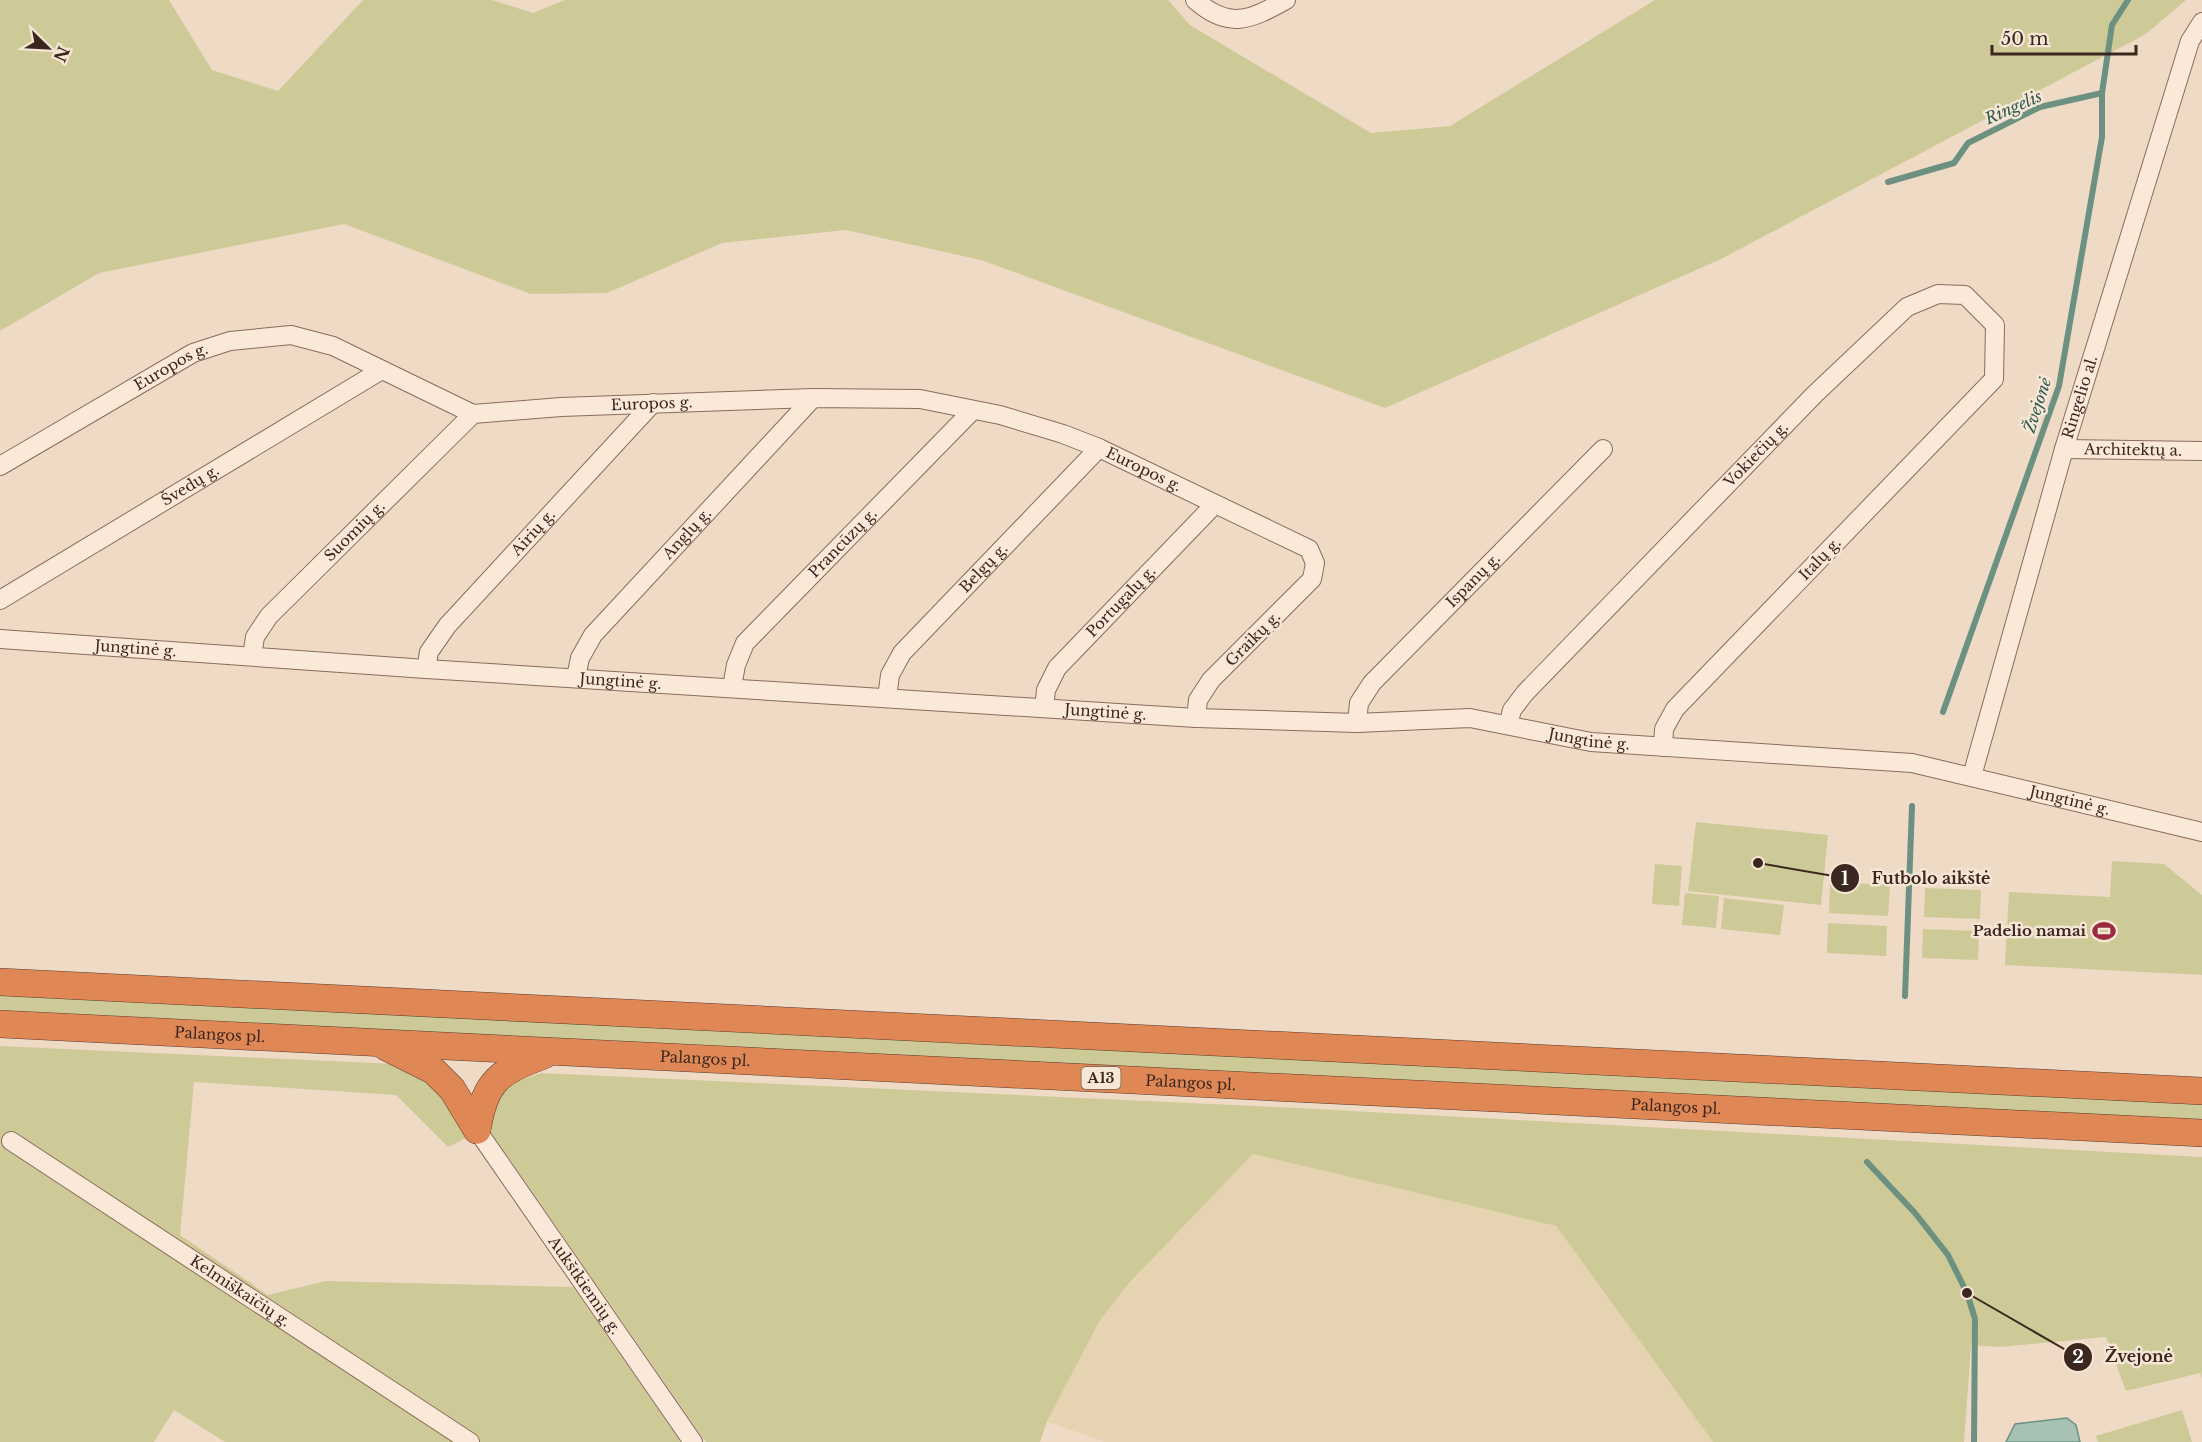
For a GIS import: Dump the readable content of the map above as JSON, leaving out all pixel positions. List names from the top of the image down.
{
  "streets": {
    "highway": ["Palangos pl.", "A13"],
    "street": [
      "Europos g.",
      "Ringelio al.",
      "Architektų a.",
      "Vokiečių g.",
      "Švedų g.",
      "Suomių g.",
      "Airių g.",
      "Anglų g.",
      "Prancūzų g.",
      "Italų g.",
      "Belgų g.",
      "Ispanų g.",
      "Portugalų g.",
      "Graikų g.",
      "Jungtinė g.",
      "Aukštkiemių g.",
      "Kelmiškaičių g."
    ]
  },
  "crossings": [
    ["Europos g.", "Švedų g."],
    ["Europos g.", "Suomių g."],
    ["Europos g.", "Airių g."],
    ["Europos g.", "Anglų g."],
    ["Europos g.", "Prancūzų g."],
    ["Europos g.", "Belgų g."],
    ["Europos g.", "Portugalų g."],
    ["Europos g.", "Graikų g."],
    ["Ringelio al.", "Architektų a."],
    ["Ringelio al.", "Jungtinė g."],
    ["Vokiečių g.", "Italų g."],
    ["Vokiečių g.", "Jungtinė g."],
    ["Suomių g.", "Jungtinė g."],
    ["Airių g.", "Jungtinė g."],
    ["Anglų g.", "Jungtinė g."],
    ["Prancūzų g.", "Jungtinė g."],
    ["Italų g.", "Jungtinė g."],
    ["Belgų g.", "Jungtinė g."],
    ["Ispanų g.", "Jungtinė g."],
    ["Portugalų g.", "Jungtinė g."],
    ["Graikų g.", "Jungtinė g."]
  ],
  "water": ["Ringelis", "Žvejonė"],
  "places": {
    "other": ["Futbolo aikštė", "Žvejonė"],
    "sports": ["Padelio namai"]
  },
  "scale_bar": "50 m",
  "north": "bottom right"
}
